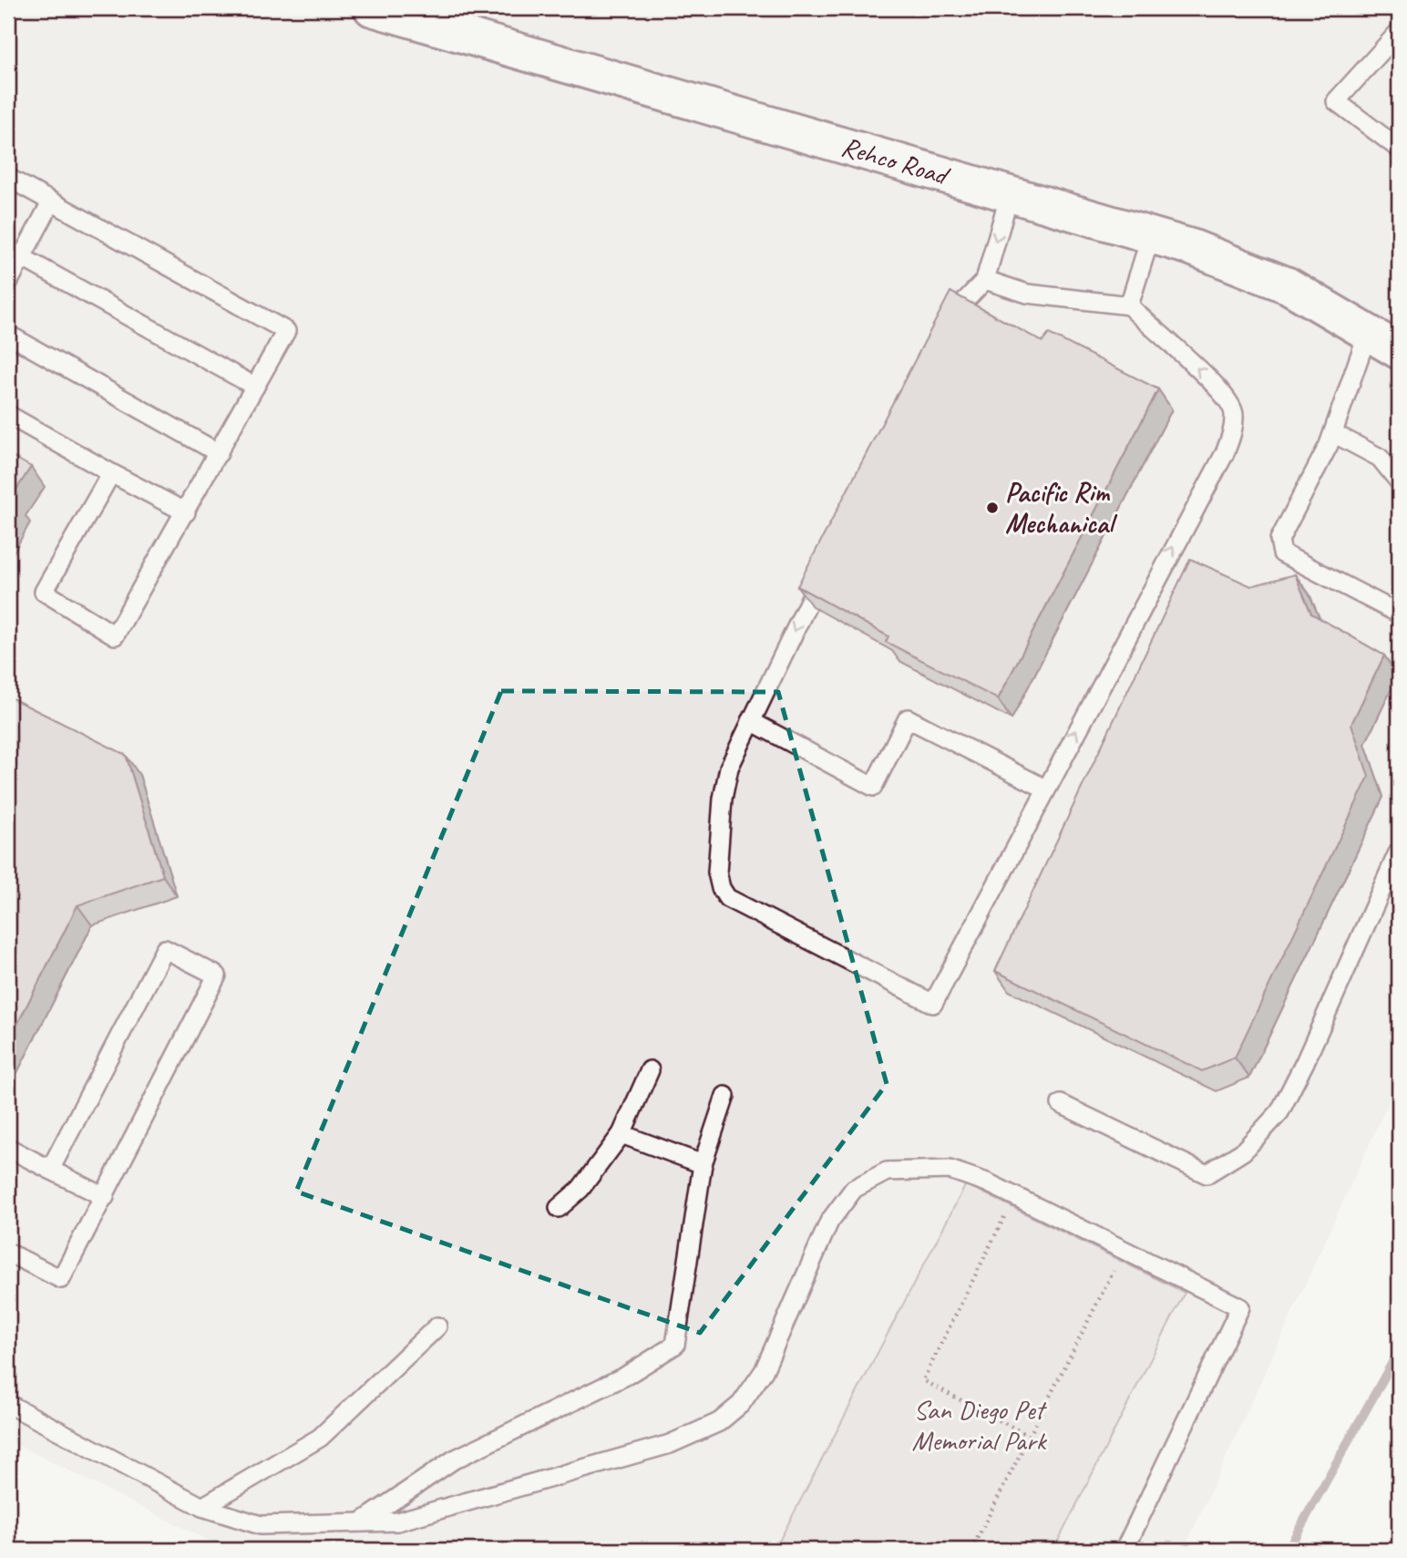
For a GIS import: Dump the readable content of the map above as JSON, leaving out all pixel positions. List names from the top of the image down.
{
  "streets": {
    "street": ["Rehco Road"]
  },
  "parks": ["San Diego Pet Memorial Park"],
  "places": ["Pacific Rim Mechanical"]
}
